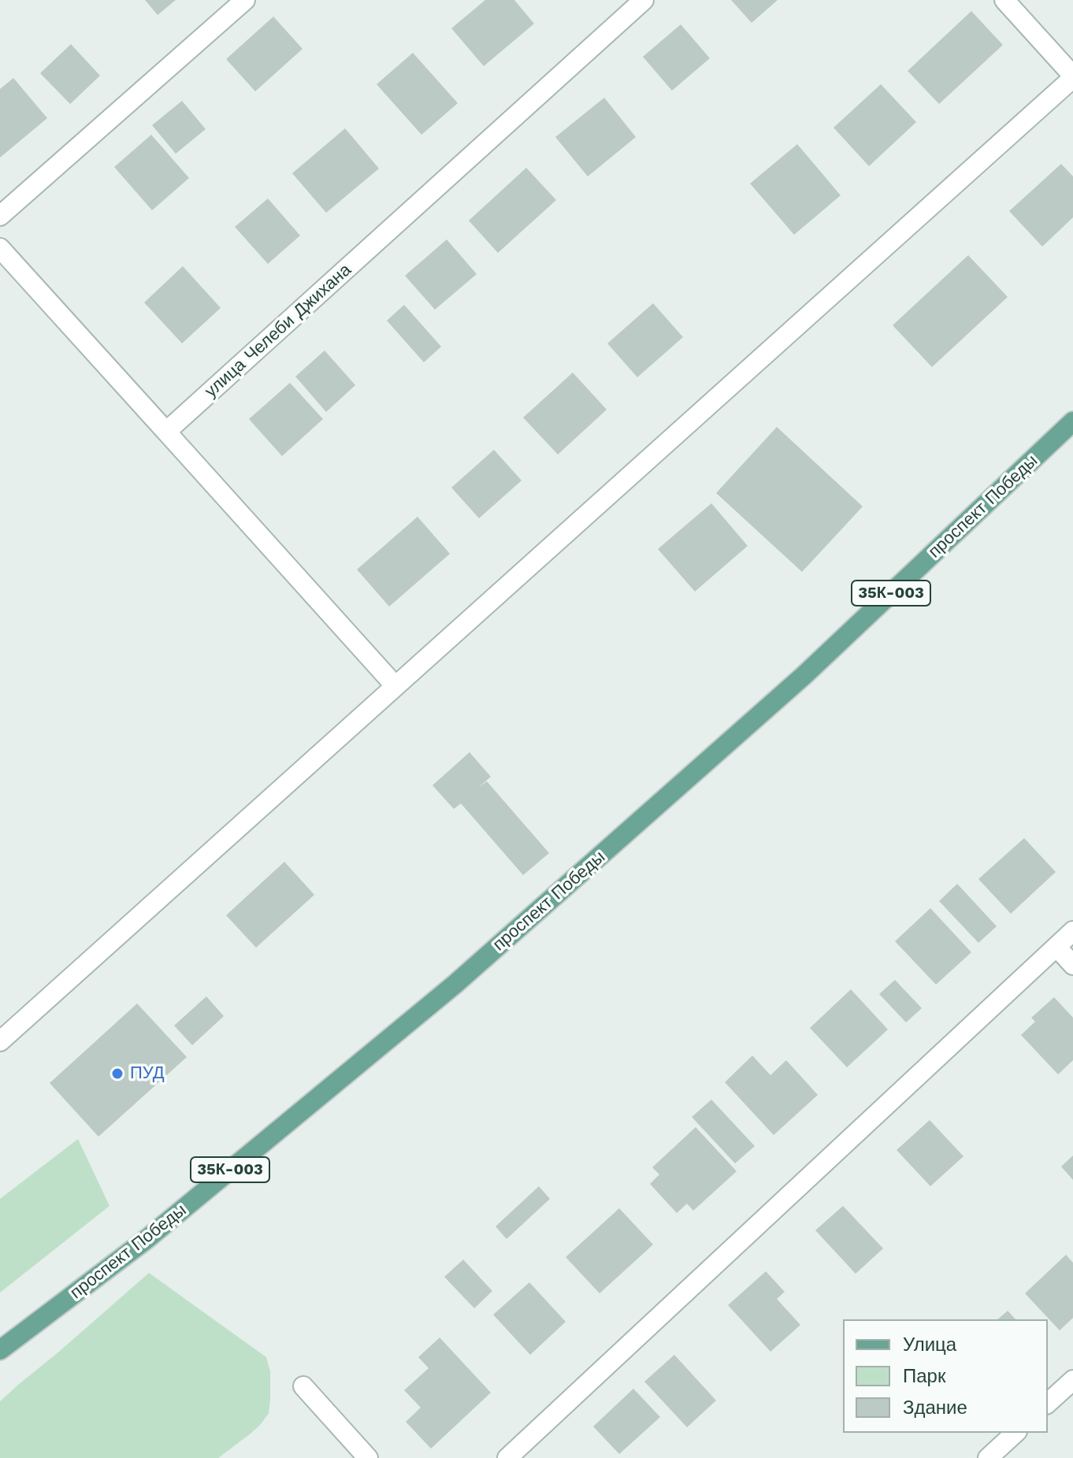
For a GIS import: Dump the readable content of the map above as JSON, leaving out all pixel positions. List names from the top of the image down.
{
  "streets": {
    "main road": ["проспект Победы", "35К-003"],
    "street": ["улица Челеби Джихана"]
  },
  "places": ["ПУД"],
  "legend": ["Улица", "Парк", "Здание"]
}
